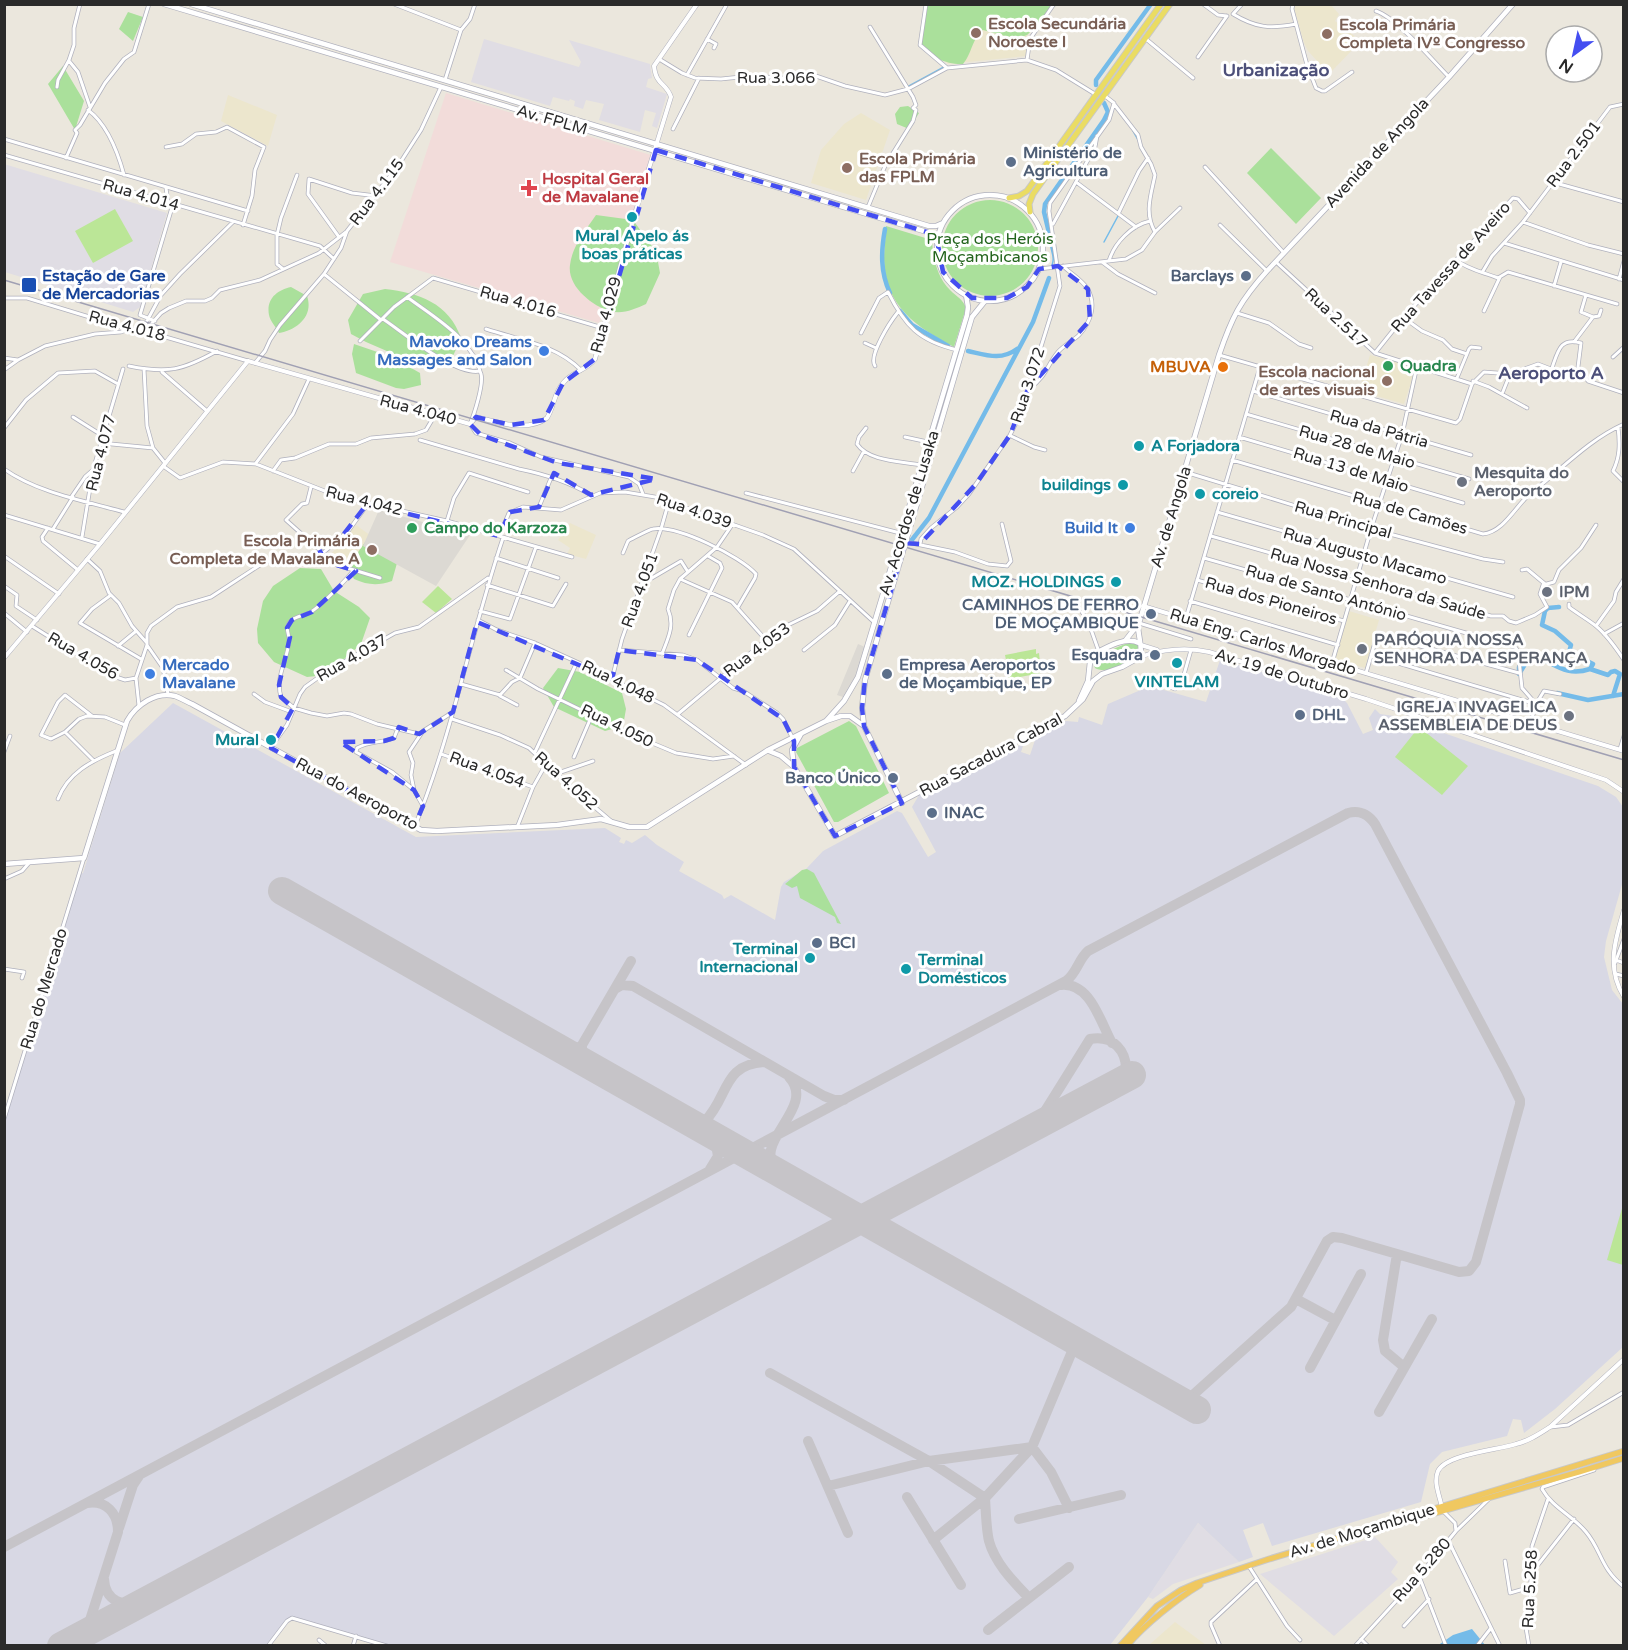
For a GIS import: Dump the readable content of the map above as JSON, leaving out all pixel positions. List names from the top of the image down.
{
  "streets": {
    "highway": ["Av. de Moçambique"],
    "main road": [
      "Av. FPLM",
      "Avenida de Angola",
      "Av. Acordos de Lusaka",
      "Av. de Angola",
      "Rua Sacadura Cabral",
      "Rua do Aeroporto"
    ],
    "street": [
      "Rua 3.066",
      "Rua 2.501",
      "Rua 4.115",
      "Rua 4.014",
      "Rua Tavessa de Aveiro",
      "Rua 4.016",
      "Rua 4.029",
      "Rua 2.517",
      "Rua 4.018",
      "Rua 3.072",
      "Rua 4.040",
      "Rua da Pátria",
      "Rua 28 de Maio",
      "Rua 4.077",
      "Rua 13 de Maio",
      "Rua 4.042",
      "Rua 4.039",
      "Rua de Camões",
      "Rua Principal",
      "Rua Augusto Macamo",
      "Rua Nossa Senhora da Saúde",
      "Rua 4.051",
      "Rua de Santo António",
      "Rua dos Pioneiros",
      "Rua Eng. Carlos Morgado",
      "Rua 4.053",
      "Rua 4.056",
      "Rua 4.037",
      "Av. 19 de Outubro",
      "Rua 4.048",
      "Rua 4.050",
      "Rua 4.054",
      "Rua 4.052",
      "Rua do Mercado",
      "Rua 5.280",
      "Rua 5.258"
    ]
  },
  "crossings": [
    ["Rua 3.066", "Rua 4.029"],
    ["Av. FPLM", "Rua 4.115"],
    ["Av. FPLM", "Rua 4.029"],
    ["Av. FPLM", "Av. Acordos de Lusaka"],
    ["Avenida de Angola", "Rua 2.517"],
    ["Avenida de Angola", "Av. de Angola"],
    ["Rua 2.501", "Rua Tavessa de Aveiro"],
    ["Rua 4.115", "Rua 4.040"],
    ["Rua Tavessa de Aveiro", "Rua 2.517"],
    ["Rua 4.016", "Rua 4.029"],
    ["Rua 4.029", "Rua 4.040"],
    ["Rua 4.018", "Rua 4.040"],
    ["Rua 4.040", "Rua 4.039"],
    ["Rua 4.042", "Rua 4.039"],
    ["Rua 4.039", "Av. Acordos de Lusaka"],
    ["Rua 4.039", "Rua 4.051"],
    ["Rua 4.039", "Rua 4.053"],
    ["Rua 4.039", "Rua 4.037"],
    ["Rua 4.039", "Rua 4.048"],
    ["Rua 4.039", "Rua 4.054"],
    ["Rua 4.039", "Rua 4.052"],
    ["Rua 4.039", "Rua do Aeroporto"],
    ["Av. Acordos de Lusaka", "Rua do Aeroporto"],
    ["Av. de Angola", "Rua Principal"],
    ["Av. de Angola", "Rua Eng. Carlos Morgado"],
    ["Rua 4.051", "Rua 4.048"],
    ["Rua 4.053", "Rua 4.048"],
    ["Rua 4.037", "Rua do Aeroporto"],
    ["Rua 4.048", "Rua 4.050"],
    ["Rua 4.048", "Rua do Aeroporto"],
    ["Rua 4.052", "Rua do Aeroporto"],
    ["Av. de Moçambique", "Rua 5.280"],
    ["Av. de Moçambique", "Rua 5.258"]
  ],
  "districts": ["Urbanização", "Aeroporto A"],
  "parks": ["Praça dos Heróis Moçambicanos"],
  "places": {
    "other": [
      "Escola Secundária Noroeste I",
      "Escola Primária Completa IVº Congresso",
      "Ministério de Agricultura",
      "Escola Primária das FPLM",
      "Mural Apelo ás boas práticas",
      "Barclays",
      "Mavoko Dreams Massages and Salon",
      "Quadra",
      "MBUVA",
      "Escola nacional de artes visuais",
      "A Forjadora",
      "Mesquita do Aeroporto",
      "buildings",
      "coreio",
      "Campo do Karzoza",
      "Build It",
      "Escola Primária Completa de Mavalane A",
      "MOZ. HOLDINGS",
      "IPM",
      "CAMINHOS DE FERRO DE MOÇAMBIQUE",
      "PARÓQUIA NOSSA SENHORA DA ESPERANÇA",
      "Esquadra",
      "VINTELAM",
      "Mercado Mavalane",
      "Empresa Aeroportos de Moçambique, EP",
      "DHL",
      "IGREJA INVAGELICA ASSEMBLEIA DE DEUS",
      "Mural",
      "Banco Único",
      "INAC",
      "BCI",
      "Terminal Internacional",
      "Terminal Domésticos"
    ],
    "health": ["Hospital Geral de Mavalane"],
    "transit": ["Estação de Gare de Mercadorias"]
  },
  "north": "bottom left"
}
